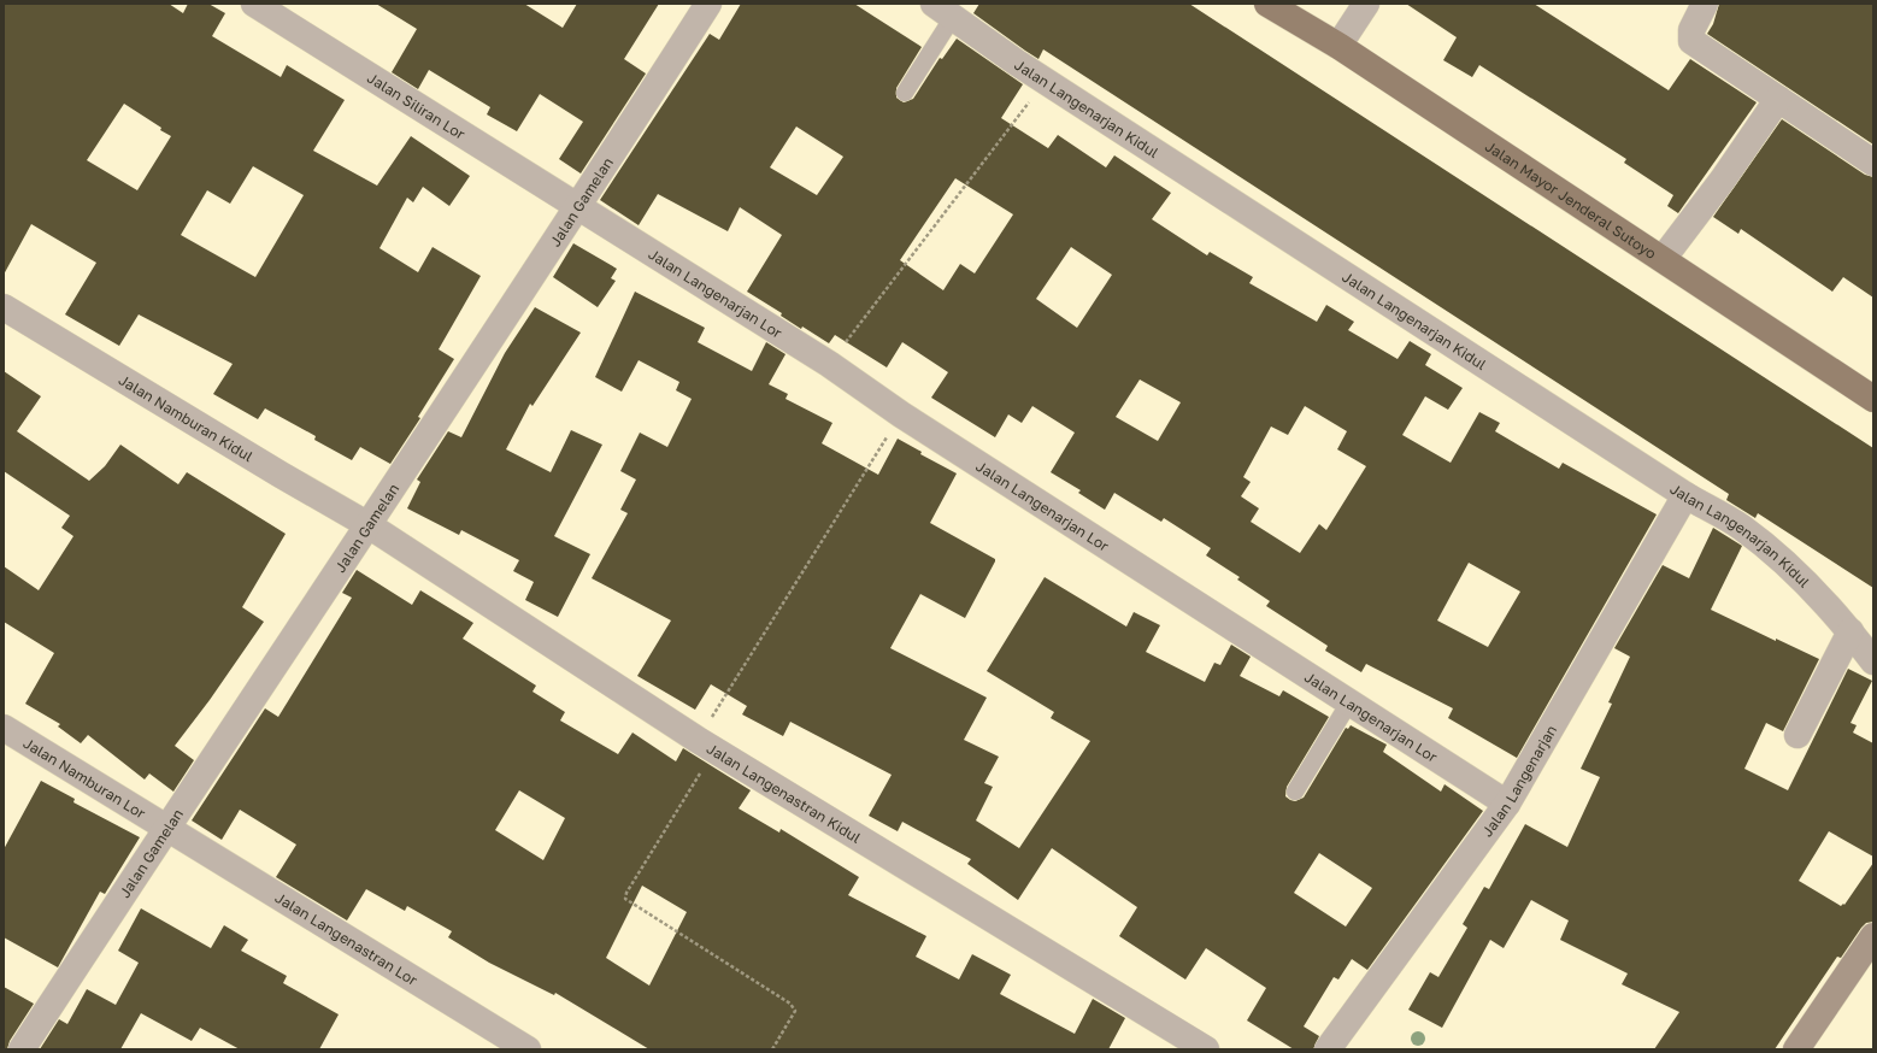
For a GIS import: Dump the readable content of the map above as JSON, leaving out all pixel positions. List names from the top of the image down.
{
  "streets": {
    "main road": ["Jalan Mayor Jenderal Sutoyo"],
    "street": [
      "Jalan Siliran Lor",
      "Jalan Langenarjan Kidul",
      "Jalan Gamelan",
      "Jalan Langenarjan Lor",
      "Jalan Namburan Kidul",
      "Jalan Namburan Lor",
      "Jalan Langenarjan",
      "Jalan Langenastran Kidul",
      "Jalan Langenastran Lor"
    ]
  },
  "crossings": [
    ["Jalan Siliran Lor", "Jalan Gamelan"],
    ["Jalan Siliran Lor", "Jalan Langenarjan Lor"],
    ["Jalan Langenarjan Kidul", "Jalan Langenarjan"],
    ["Jalan Gamelan", "Jalan Langenarjan Lor"],
    ["Jalan Gamelan", "Jalan Namburan Kidul"],
    ["Jalan Gamelan", "Jalan Namburan Lor"],
    ["Jalan Gamelan", "Jalan Langenastran Kidul"],
    ["Jalan Gamelan", "Jalan Langenastran Lor"],
    ["Jalan Langenarjan Lor", "Jalan Langenarjan"],
    ["Jalan Namburan Kidul", "Jalan Langenastran Kidul"],
    ["Jalan Namburan Lor", "Jalan Langenastran Lor"]
  ]
}
